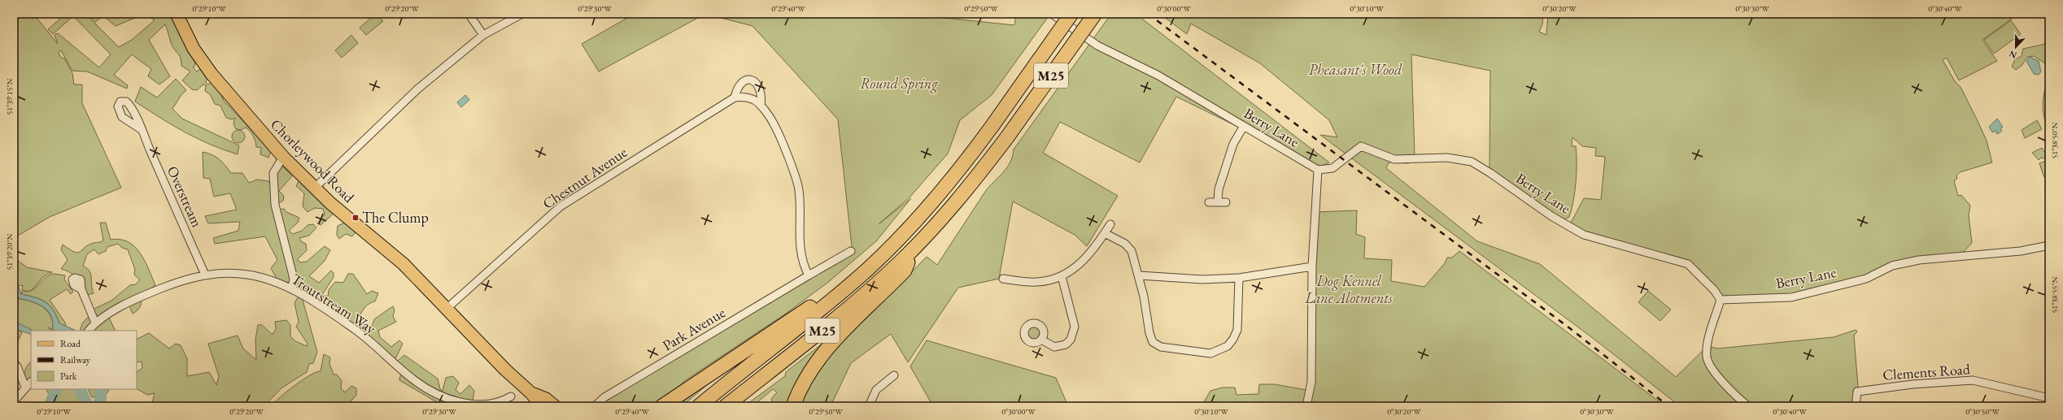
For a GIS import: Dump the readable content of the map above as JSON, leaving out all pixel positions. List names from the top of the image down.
{
  "streets": {
    "highway": ["M25"],
    "main road": ["Chorleywood Road"],
    "street": [
      "Berry Lane",
      "Chestnut Avenue",
      "Overstream",
      "Troutstream Way",
      "Park Avenue",
      "Clements Road"
    ]
  },
  "crossings": [
    ["Chorleywood Road", "Chestnut Avenue"],
    ["Overstream", "Troutstream Way"]
  ],
  "parks": ["Pheasant's Wood", "Round Spring", "Dog Kennel Lane Alotments"],
  "places": {
    "transit": ["The Clump"]
  },
  "legend": ["Road", "Railway", "Park"],
  "north": "bottom",
  "coordinates": [
    "0°29'10\"W",
    "0°29'20\"W",
    "0°29'30\"W",
    "0°29'40\"W",
    "0°29'50\"W",
    "0°30'00\"W",
    "0°30'10\"W",
    "0°30'20\"W",
    "0°30'30\"W",
    "0°30'40\"W",
    "51°39'15\"N",
    "51°38'50\"N",
    "51°39'20\"N",
    "51°38'55\"N",
    "0°30'50\"W"
  ]
}
